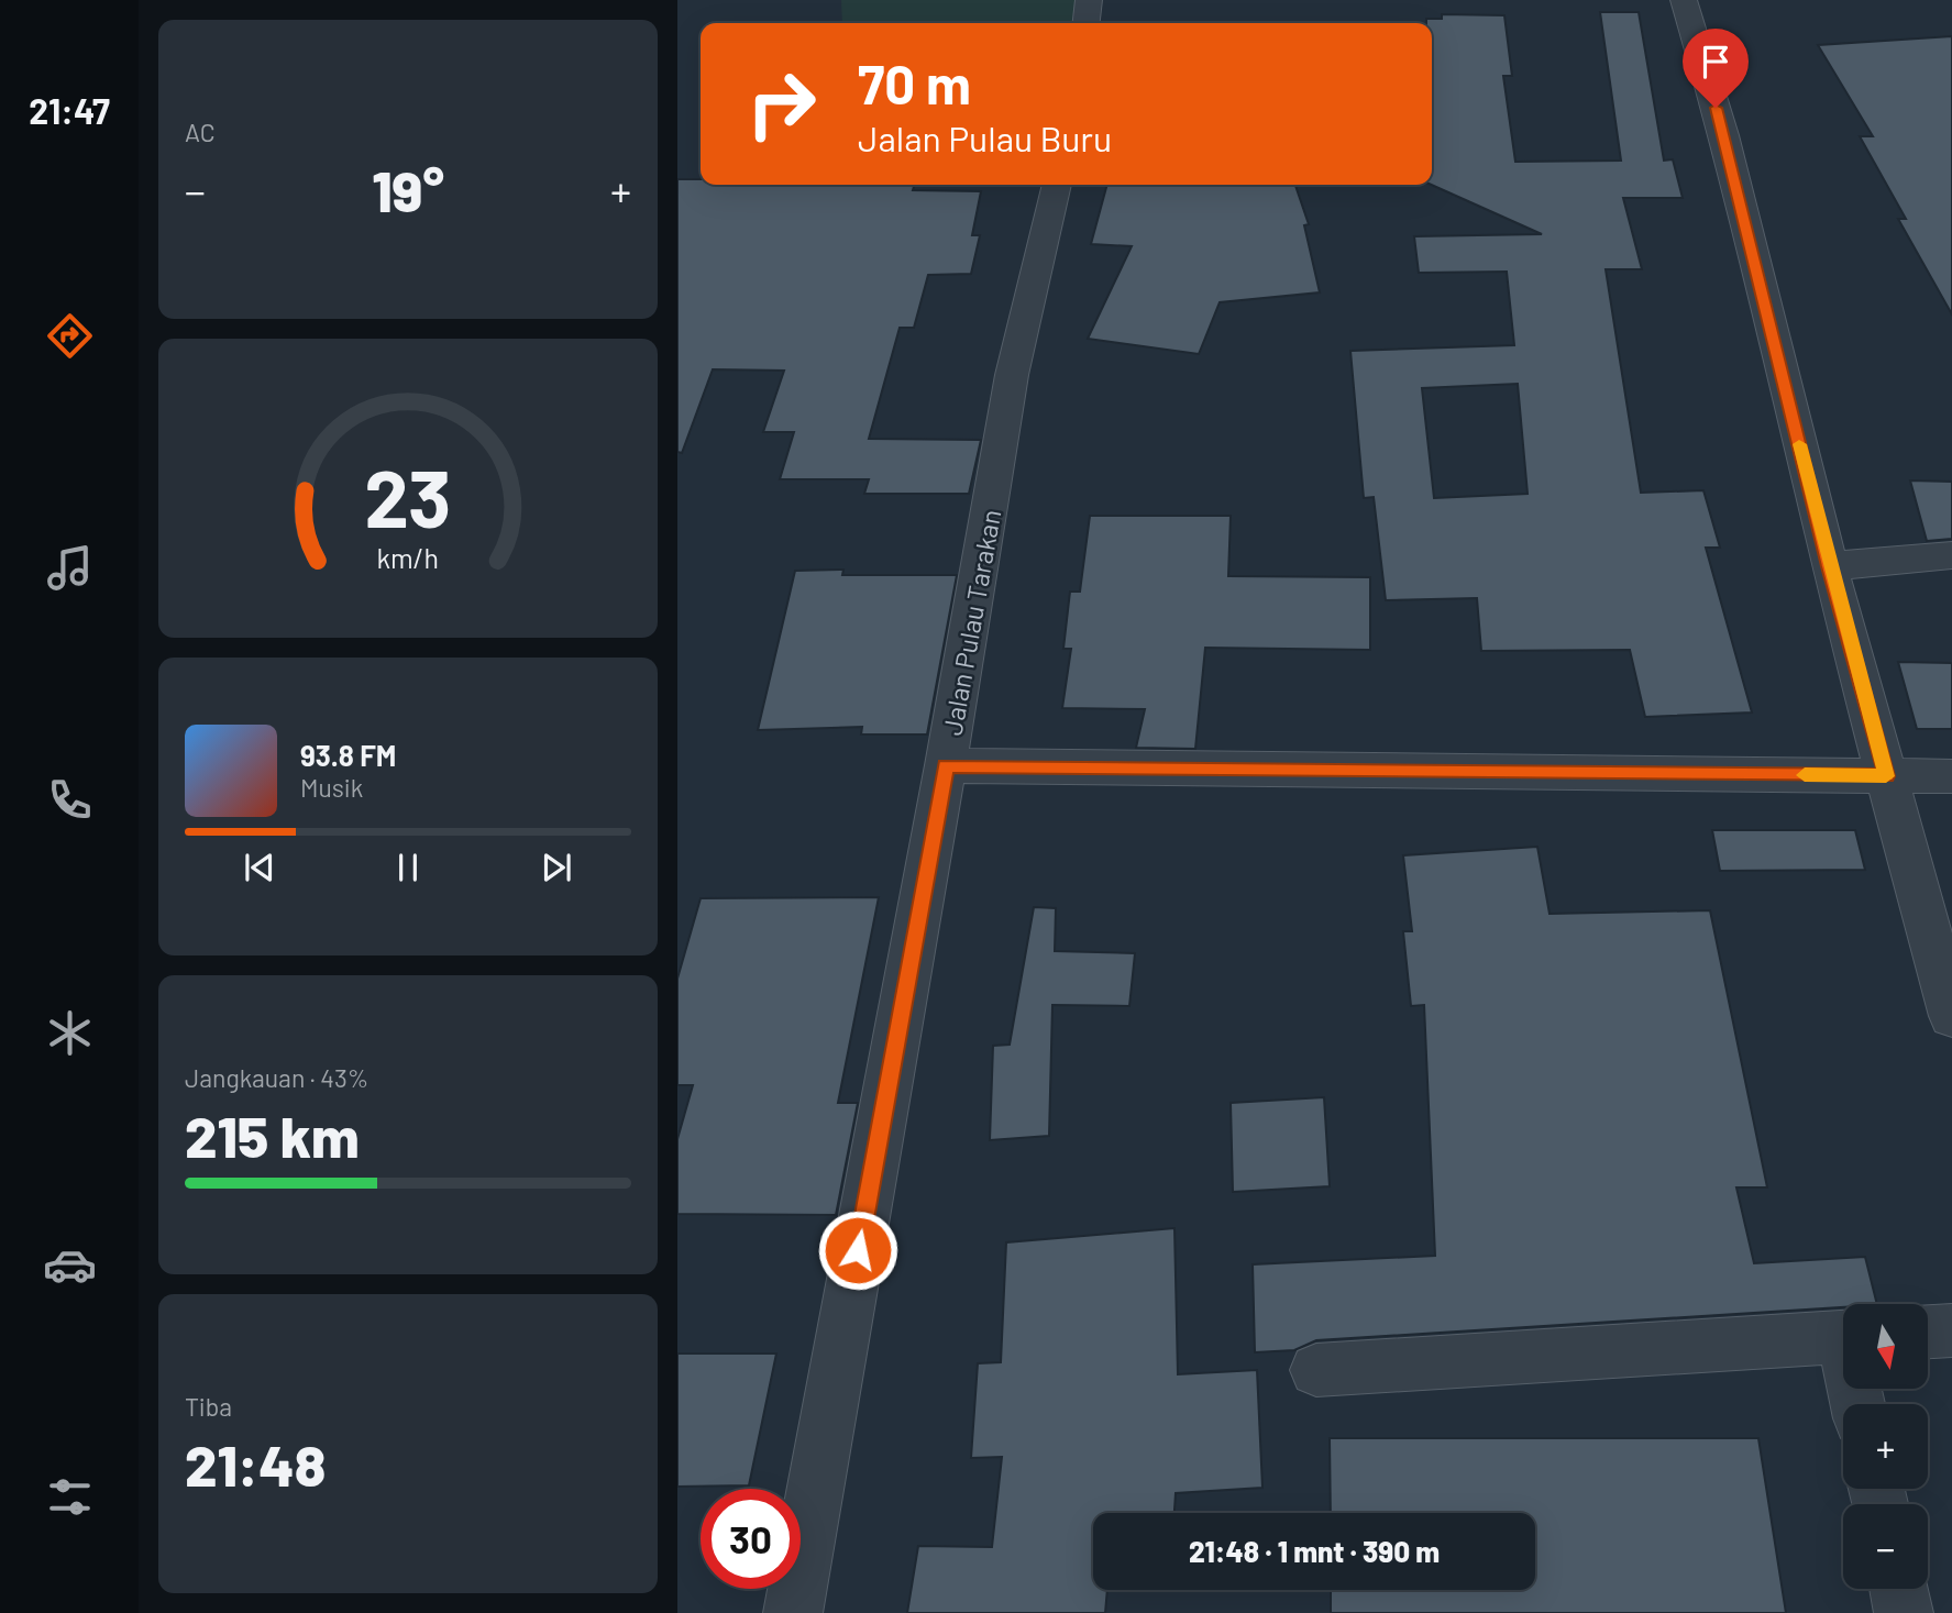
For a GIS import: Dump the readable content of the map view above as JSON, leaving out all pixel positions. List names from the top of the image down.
{
  "streets": {
    "street": ["Jalan Pulau Tarakan"]
  },
  "north": "bottom",
  "page": {
    "tabs": "21:47",
    "tile": [
      "AC",
      ["Jangkauan · 43%", "215 km"],
      ["Tiba", "21:48"]
    ],
    "turn": ["70 m", "Jalan Pulau Buru"],
    "heat": ["−", "19°", "+"],
    "song": ["93.8 FM", "Musik"],
    "map_buttons": ["+", "−"],
    "limit": "30",
    "trip": "21:48 · 1 mnt · 390 m",
    "gauge": ["23", "km/h"]
  }
}
